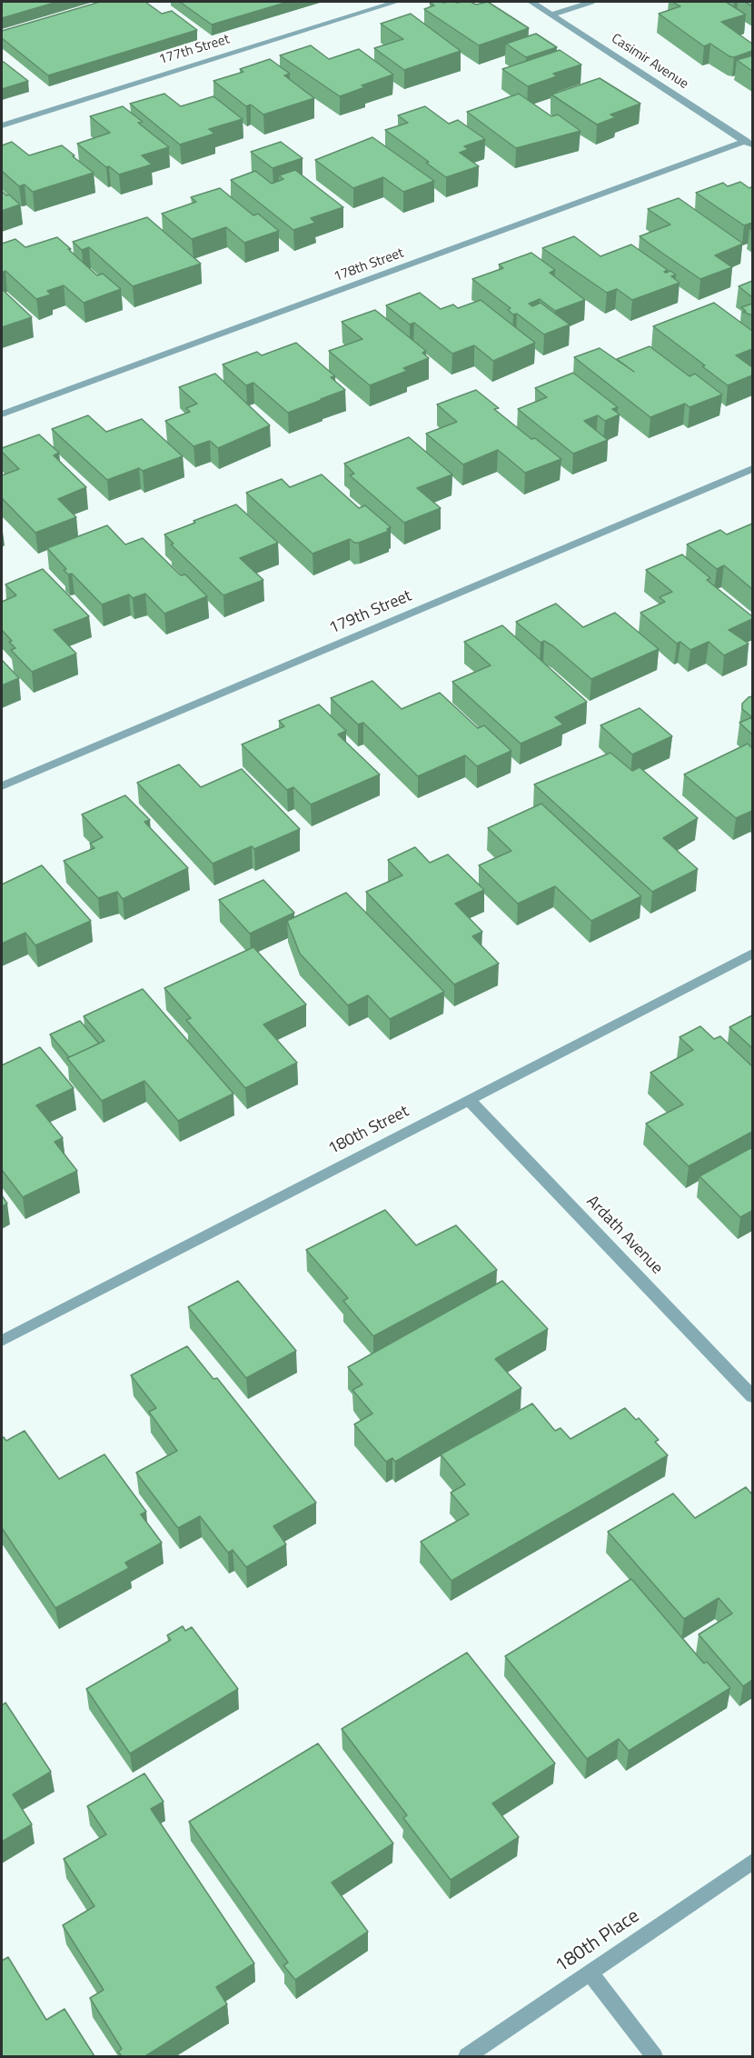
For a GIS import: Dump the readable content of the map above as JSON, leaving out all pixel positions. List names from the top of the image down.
{
  "streets": {
    "street": [
      "177th Street",
      "Casimir Avenue",
      "178th Street",
      "179th Street",
      "180th Street",
      "Ardath Avenue",
      "180th Place"
    ]
  },
  "crossings": [
    ["Casimir Avenue", "178th Street"],
    ["180th Street", "Ardath Avenue"]
  ]
}
